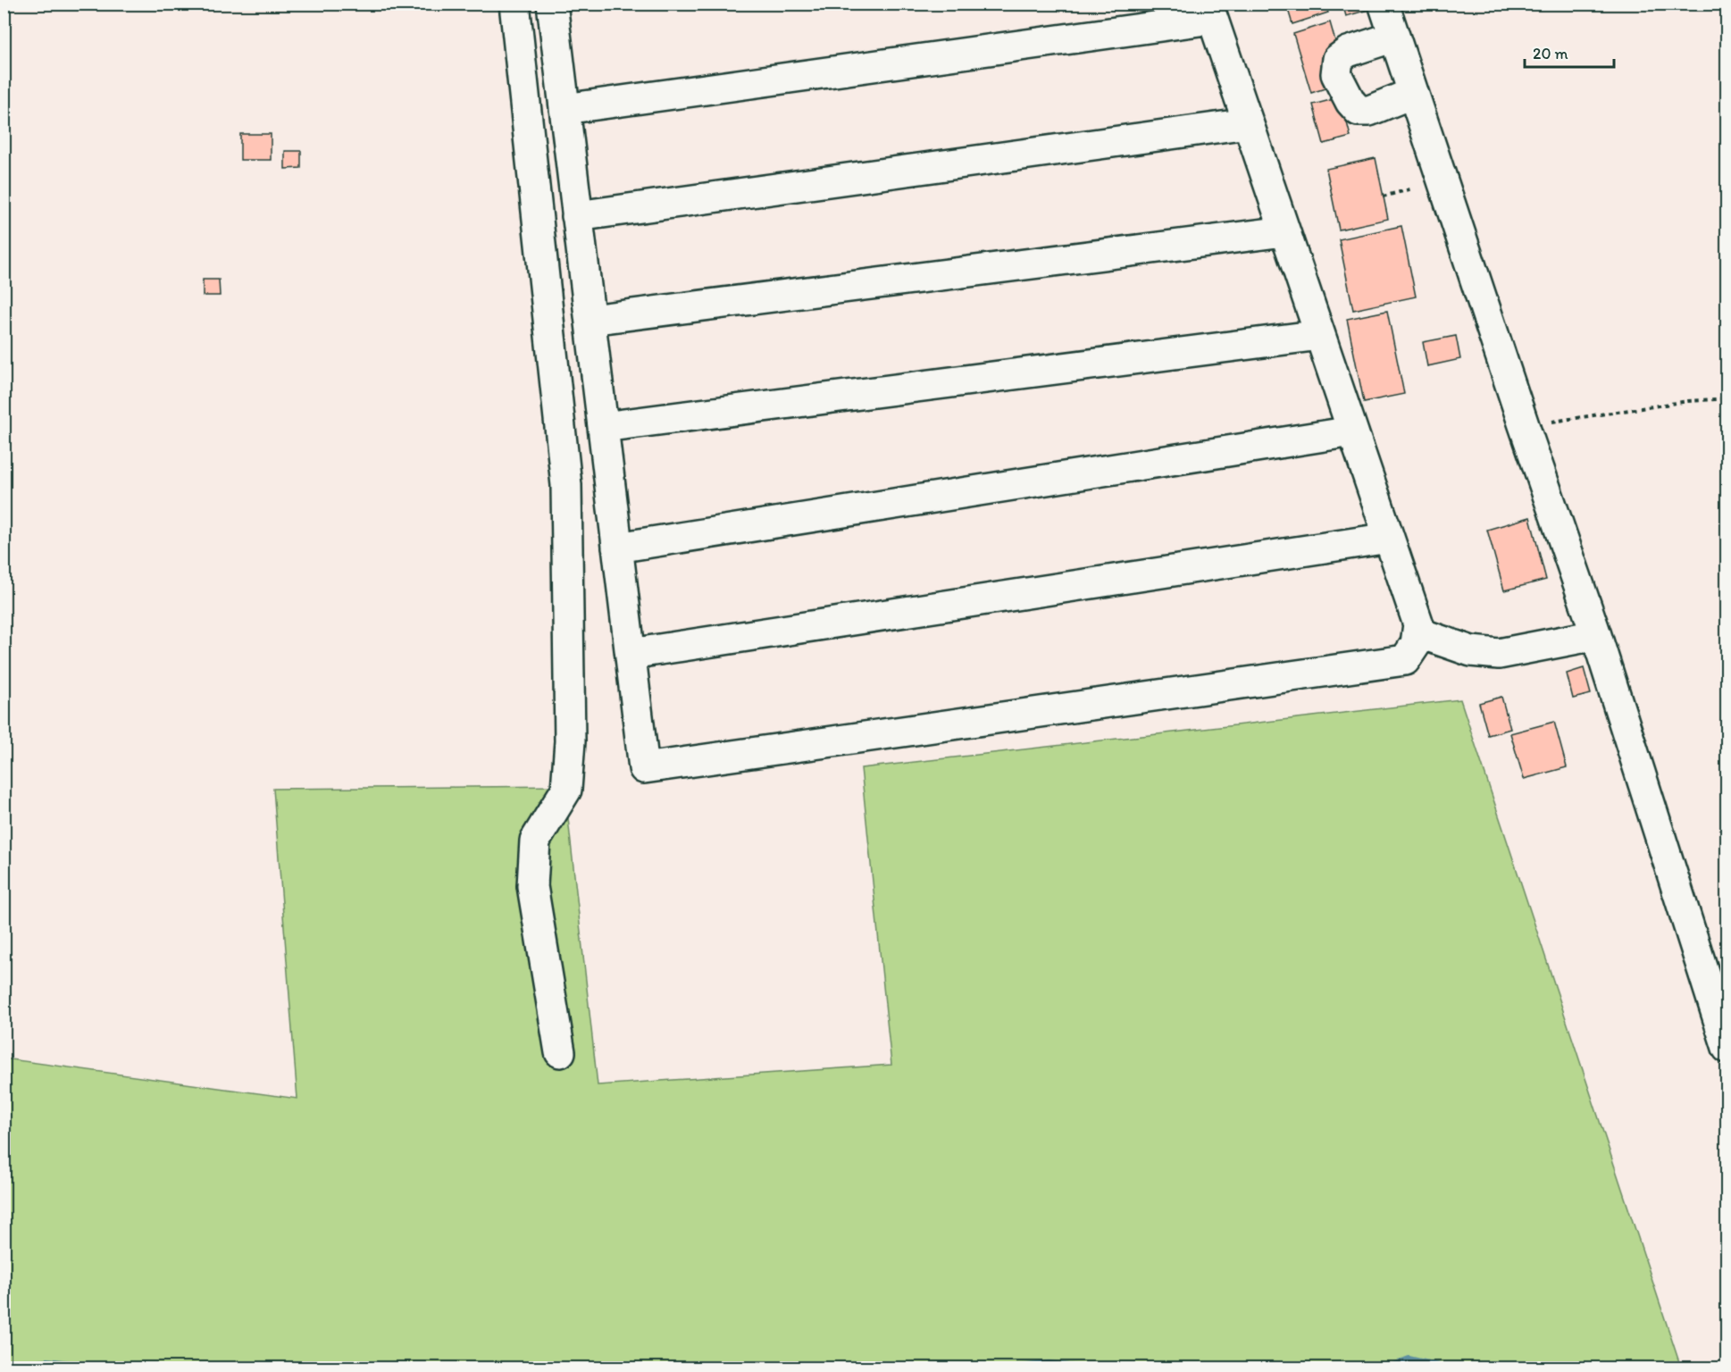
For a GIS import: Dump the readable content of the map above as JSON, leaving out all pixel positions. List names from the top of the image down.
{
  "scale_bar": "20 m"
}
